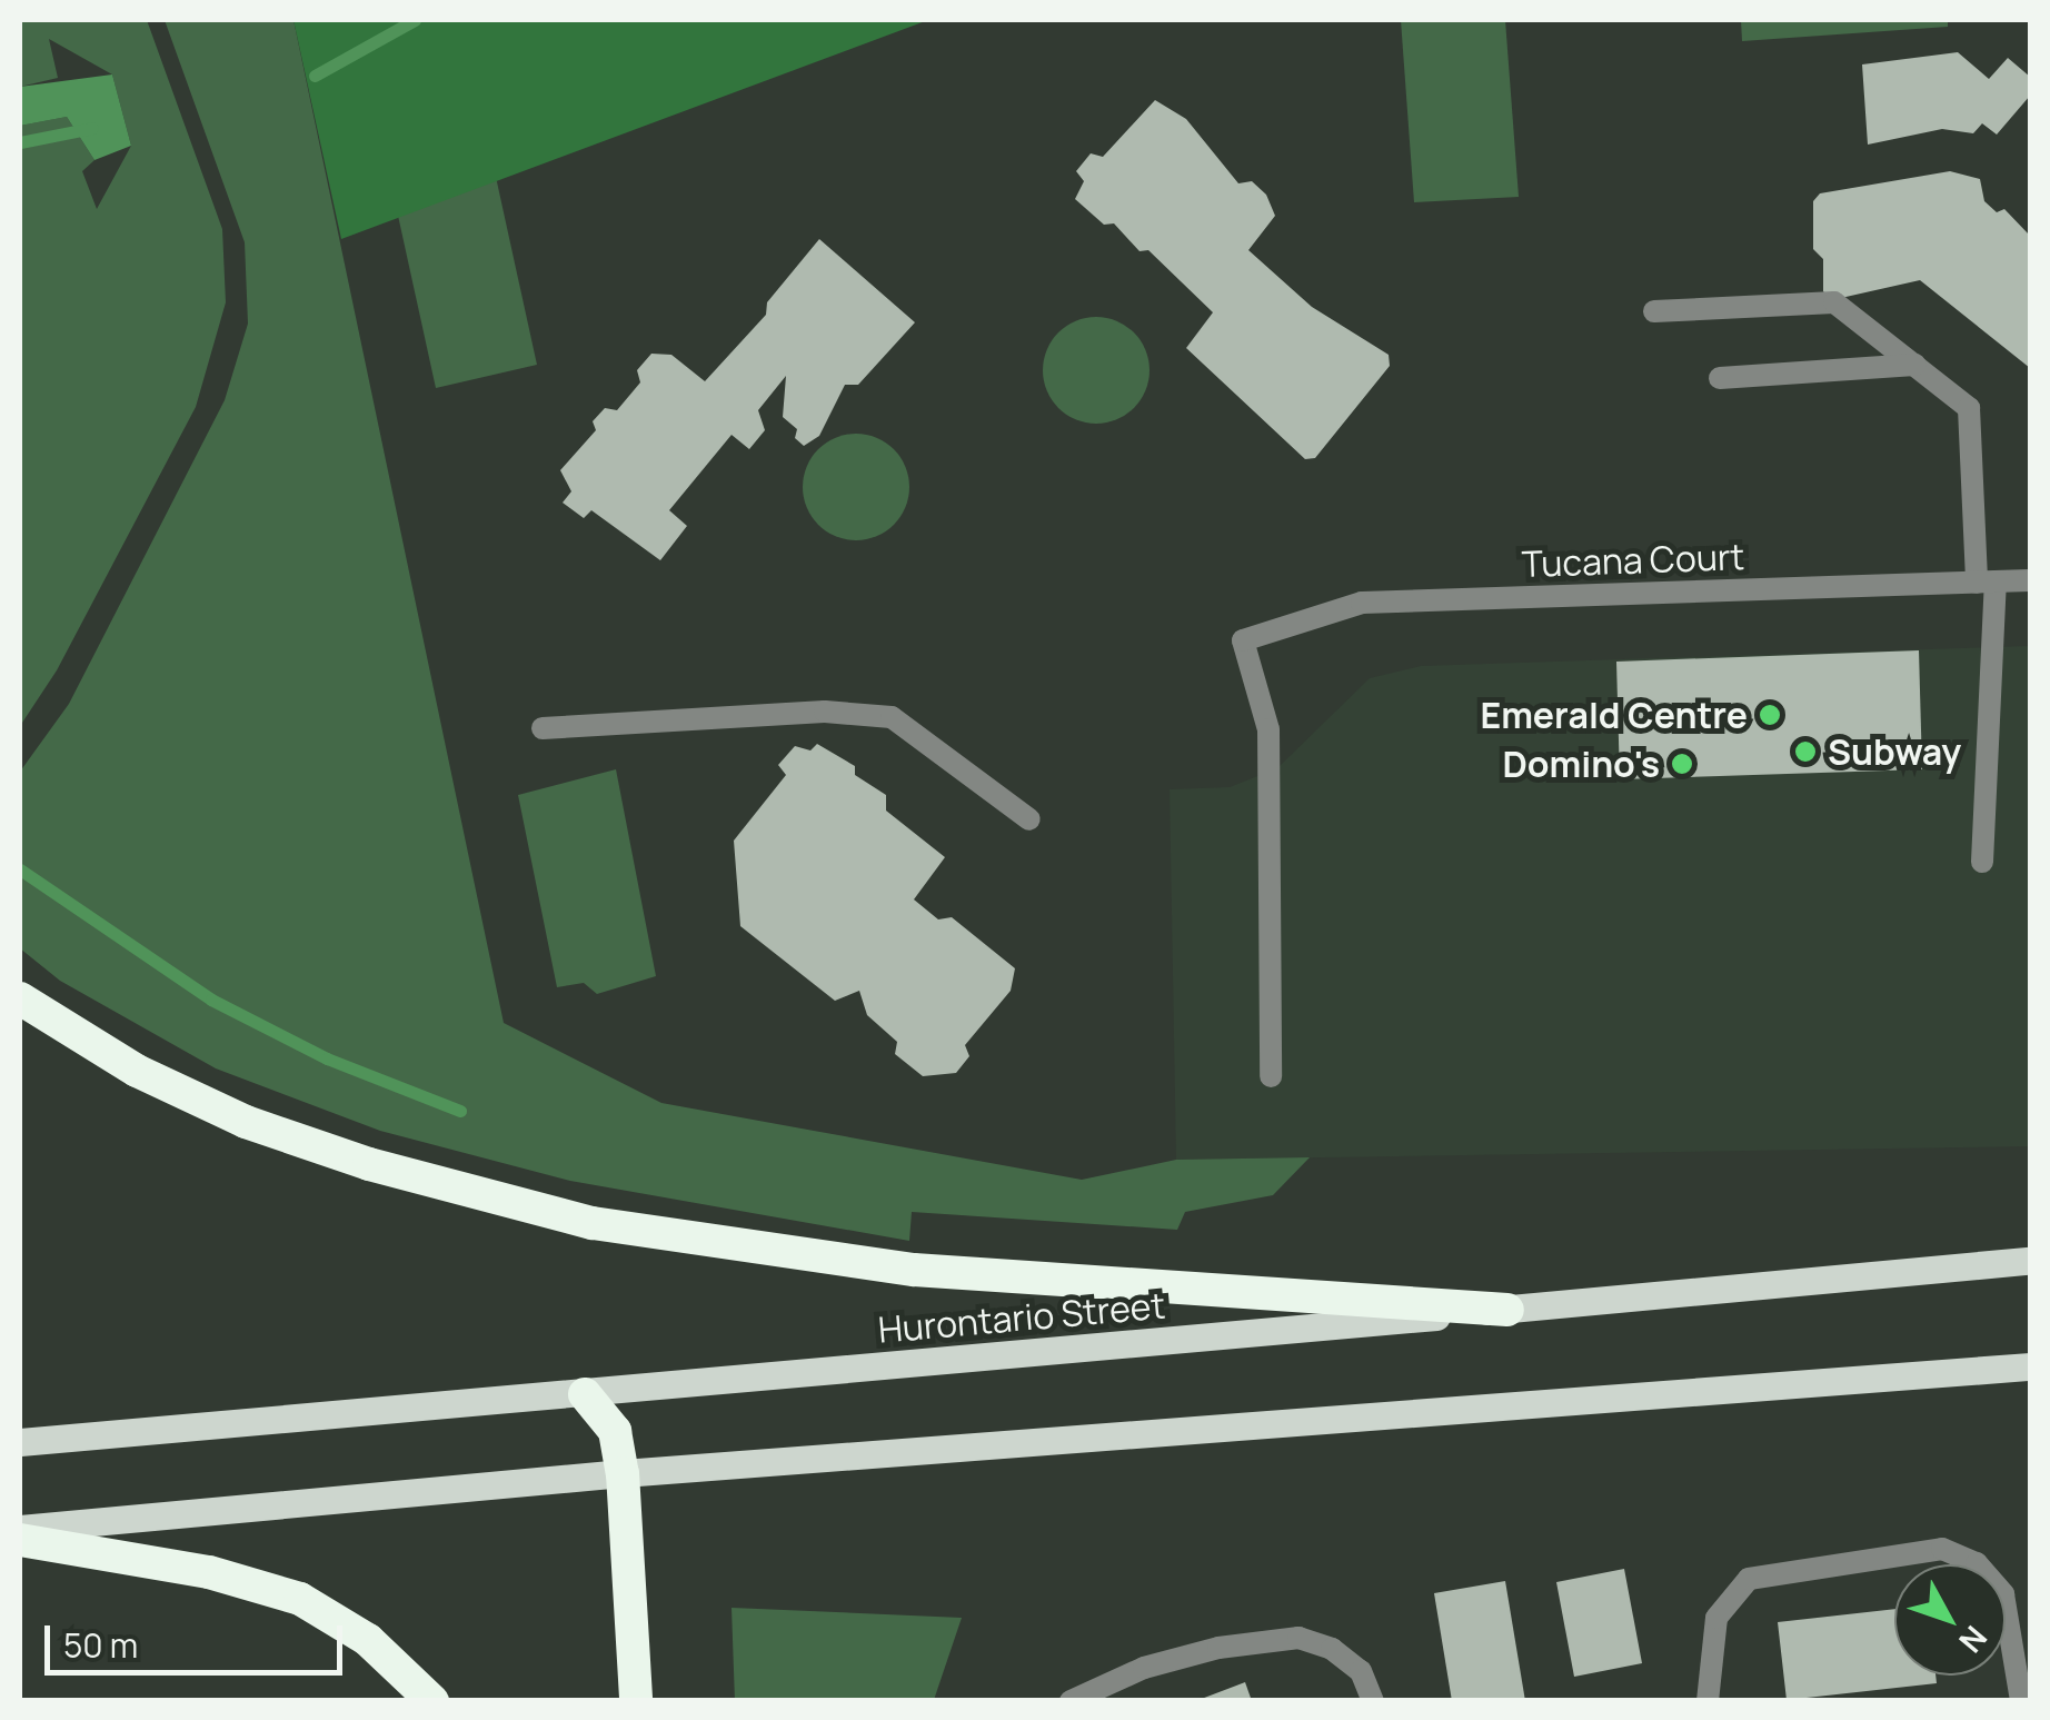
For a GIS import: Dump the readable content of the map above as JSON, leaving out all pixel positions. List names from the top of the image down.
{
  "streets": {
    "main road": ["Hurontario Street"],
    "street": ["Tucana Court"]
  },
  "places": ["Emerald Centre", "Subway", "Domino's"],
  "scale_bar": "50 m",
  "north": "bottom right"
}
